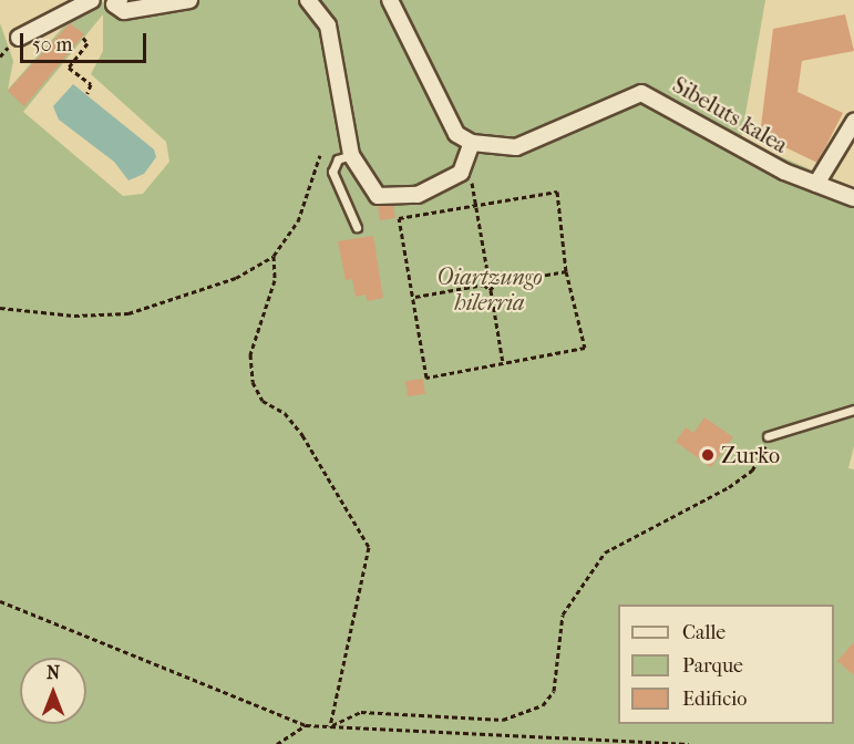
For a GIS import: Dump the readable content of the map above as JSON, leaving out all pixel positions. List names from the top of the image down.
{
  "streets": {
    "street": ["Sibeluts kalea"]
  },
  "parks": ["Oiartzungo hilerria"],
  "places": ["Zurko"],
  "legend": ["Calle", "Parque", "Edificio"],
  "scale_bar": "50 m",
  "north": "top"
}
